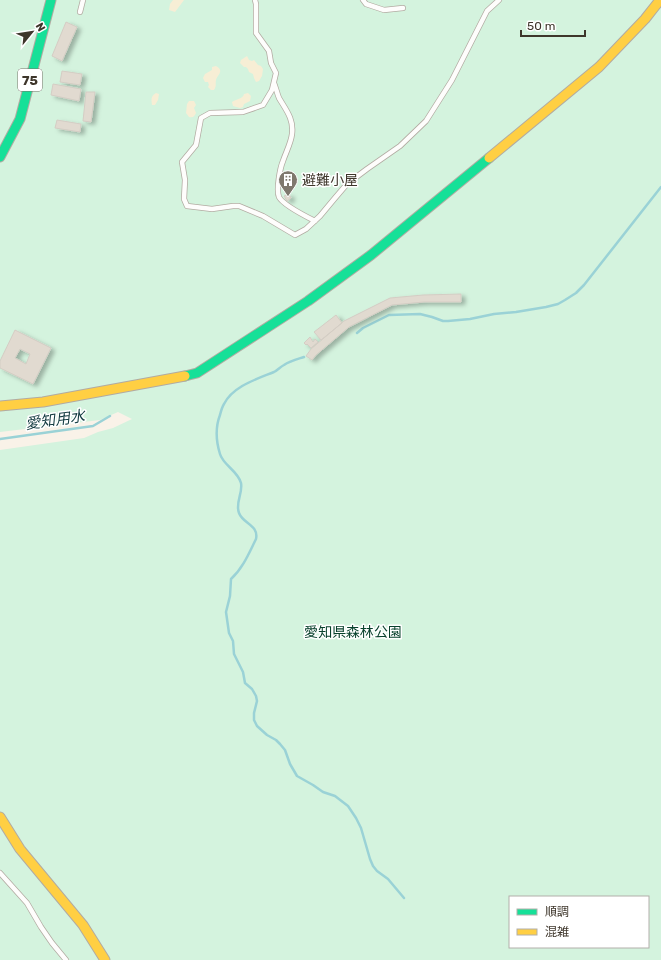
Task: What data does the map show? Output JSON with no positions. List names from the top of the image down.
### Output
{
  "streets": {
    "street": ["75"]
  },
  "water": ["愛知用水"],
  "parks": ["愛知県森林公園"],
  "places": {
    "building": ["避難小屋"]
  },
  "legend": ["順調", "混雑"],
  "scale_bar": "50 m",
  "north": "top right"
}
